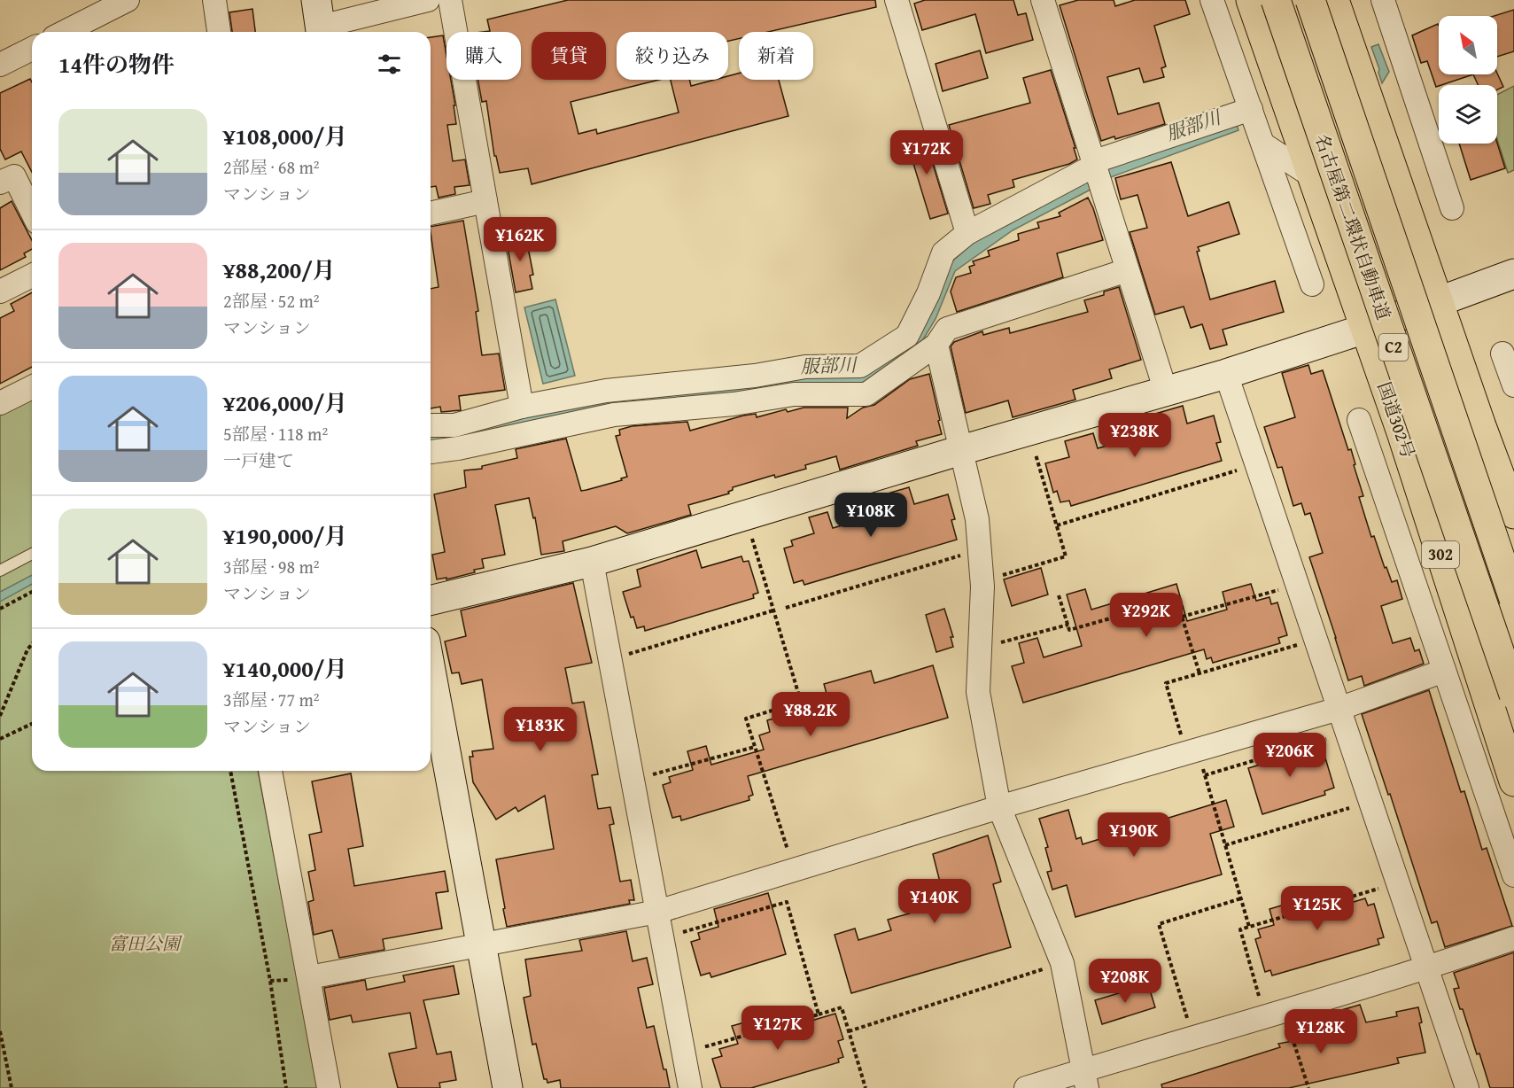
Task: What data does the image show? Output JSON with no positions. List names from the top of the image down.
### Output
{
  "streets": {
    "highway": [
      "名古屋第二環状自動車道",
      "C2",
      "国道302号",
      "302"
    ]
  },
  "water": ["服部川"],
  "parks": ["富田公園"],
  "north": "top left",
  "page": {
    "chip": [
      "購入",
      "賃貸",
      "絞り込み",
      "新着"
    ],
    "heading": "14件の物件",
    "list": [
      {
        "name": "¥108,000/月",
        "note": "2部屋 · 68 m² · マンション"
      },
      {
        "name": "¥88,200/月",
        "note": "2部屋 · 52 m² · マンション"
      },
      {
        "name": "¥206,000/月",
        "note": "5部屋 · 118 m² · 一戸建て"
      },
      {
        "name": "¥190,000/月",
        "note": "3部屋 · 98 m² · マンション"
      },
      {
        "name": "¥140,000/月",
        "note": "3部屋 · 77 m² · マンション"
      }
    ],
    "price": [
      "¥172K",
      "¥162K",
      "¥238K",
      "¥108K",
      "¥292K",
      "¥88.2K",
      "¥183K",
      "¥206K",
      "¥190K",
      "¥140K",
      "¥125K",
      "¥208K",
      "¥127K",
      "¥128K"
    ]
  }
}
